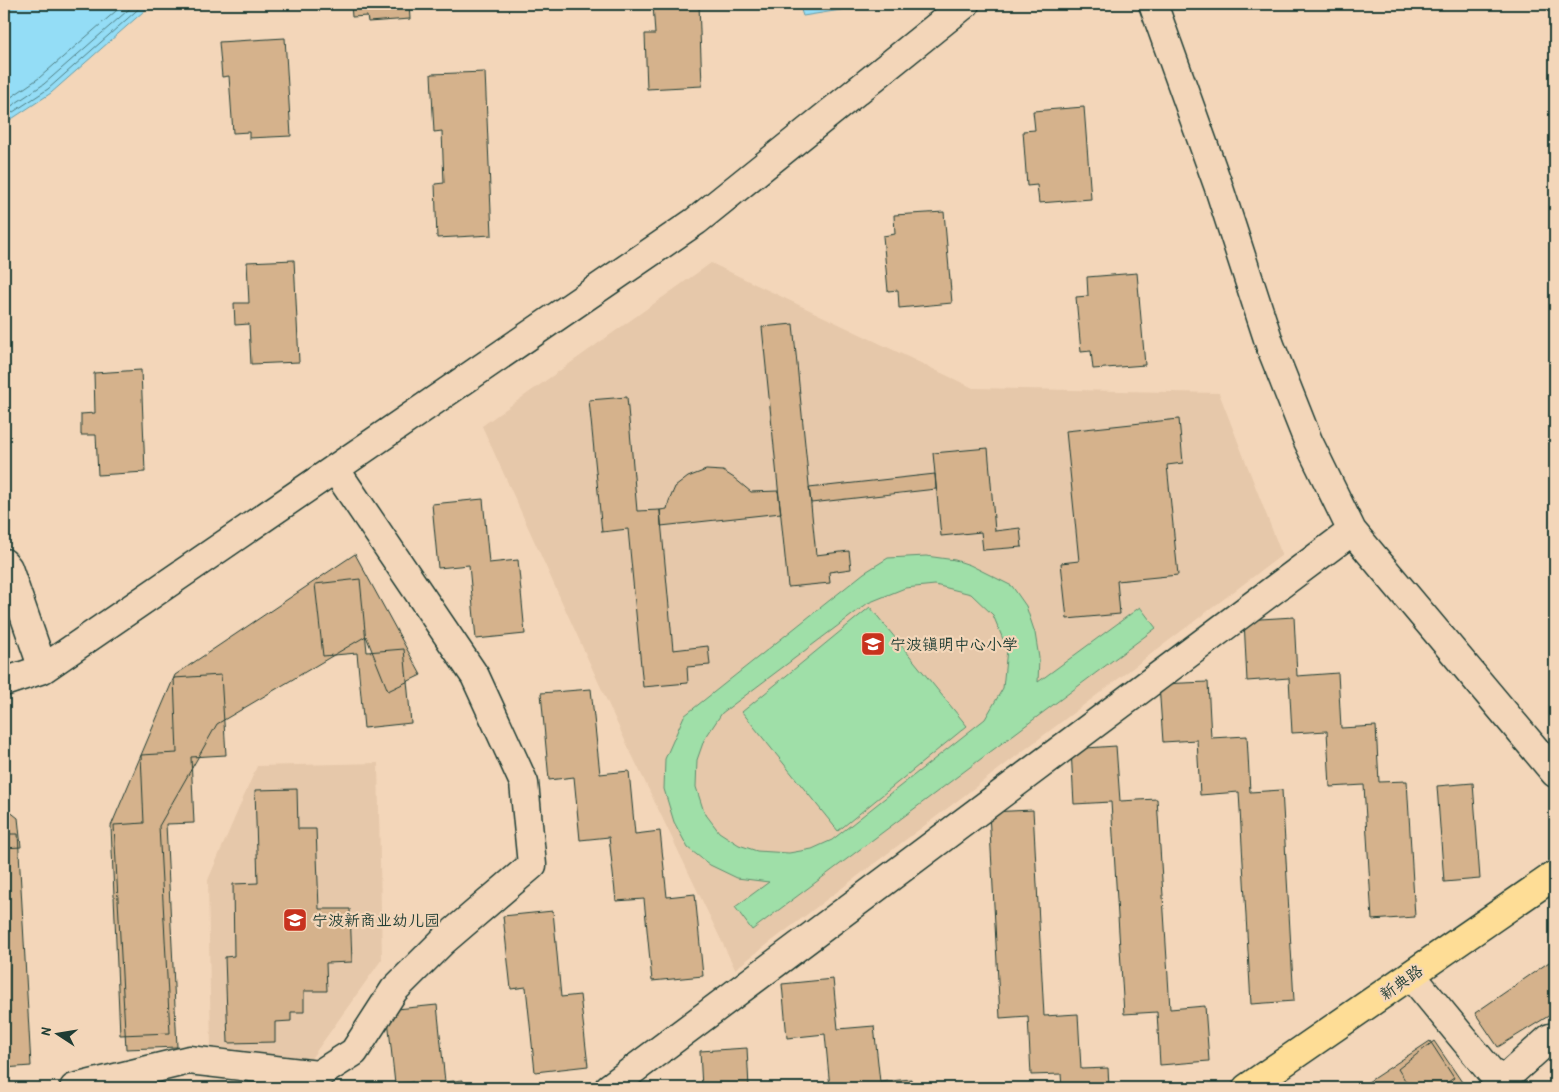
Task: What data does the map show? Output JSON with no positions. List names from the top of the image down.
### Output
{
  "streets": {
    "main road": ["新典路"]
  },
  "places": {
    "school or university": ["宁波镇明中心小学", "宁波新商业幼儿园"]
  },
  "north": "left"
}
